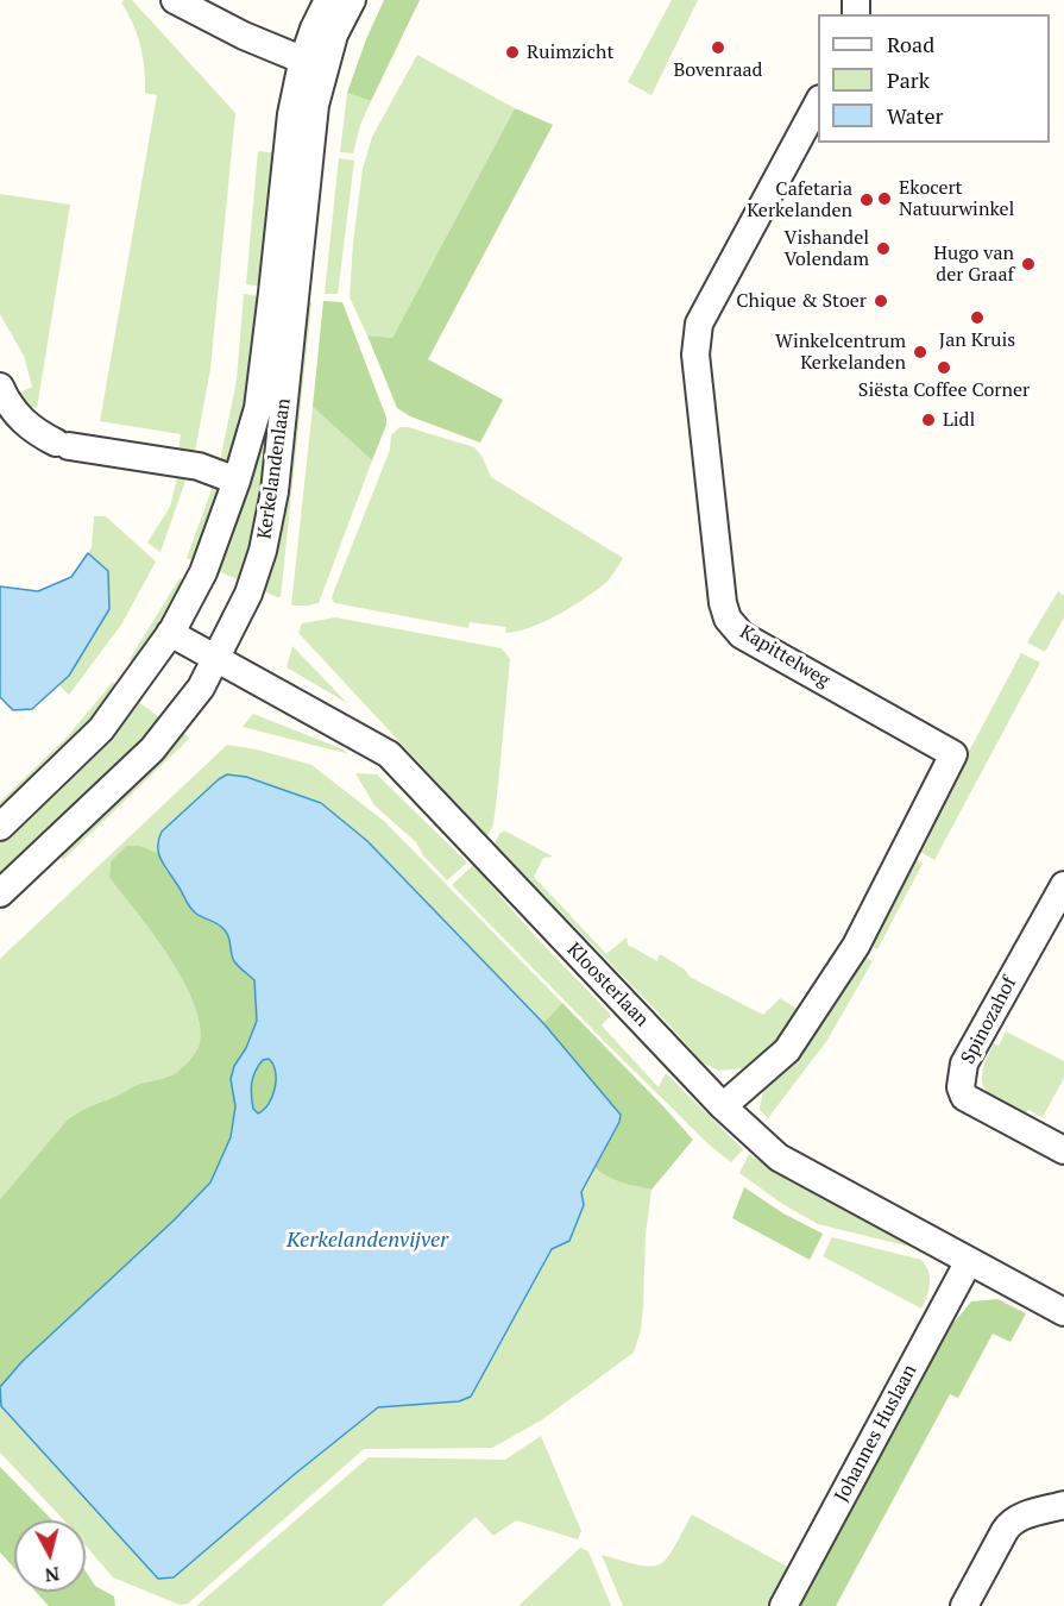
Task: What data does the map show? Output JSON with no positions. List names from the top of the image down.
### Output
{
  "streets": {
    "street": [
      "Kerkelandenlaan",
      "Kapittelweg",
      "Kloosterlaan",
      "Spinozahof",
      "Johannes Huslaan"
    ]
  },
  "crossings": [
    ["Kerkelandenlaan", "Kloosterlaan"],
    ["Kapittelweg", "Kloosterlaan"],
    ["Kloosterlaan", "Johannes Huslaan"]
  ],
  "water": ["Kerkelandenvijver"],
  "places": [
    "Bovenraad",
    "Ruimzicht",
    "Ekocert Natuurwinkel",
    "Cafetaria Kerkelanden",
    "Vishandel Volendam",
    "Hugo van der Graaf",
    "Chique & Stoer",
    "Jan Kruis",
    "Winkelcentrum Kerkelanden",
    "Siësta Coffee Corner",
    "Lidl"
  ],
  "legend": ["Road", "Park", "Water"],
  "north": "bottom"
}
